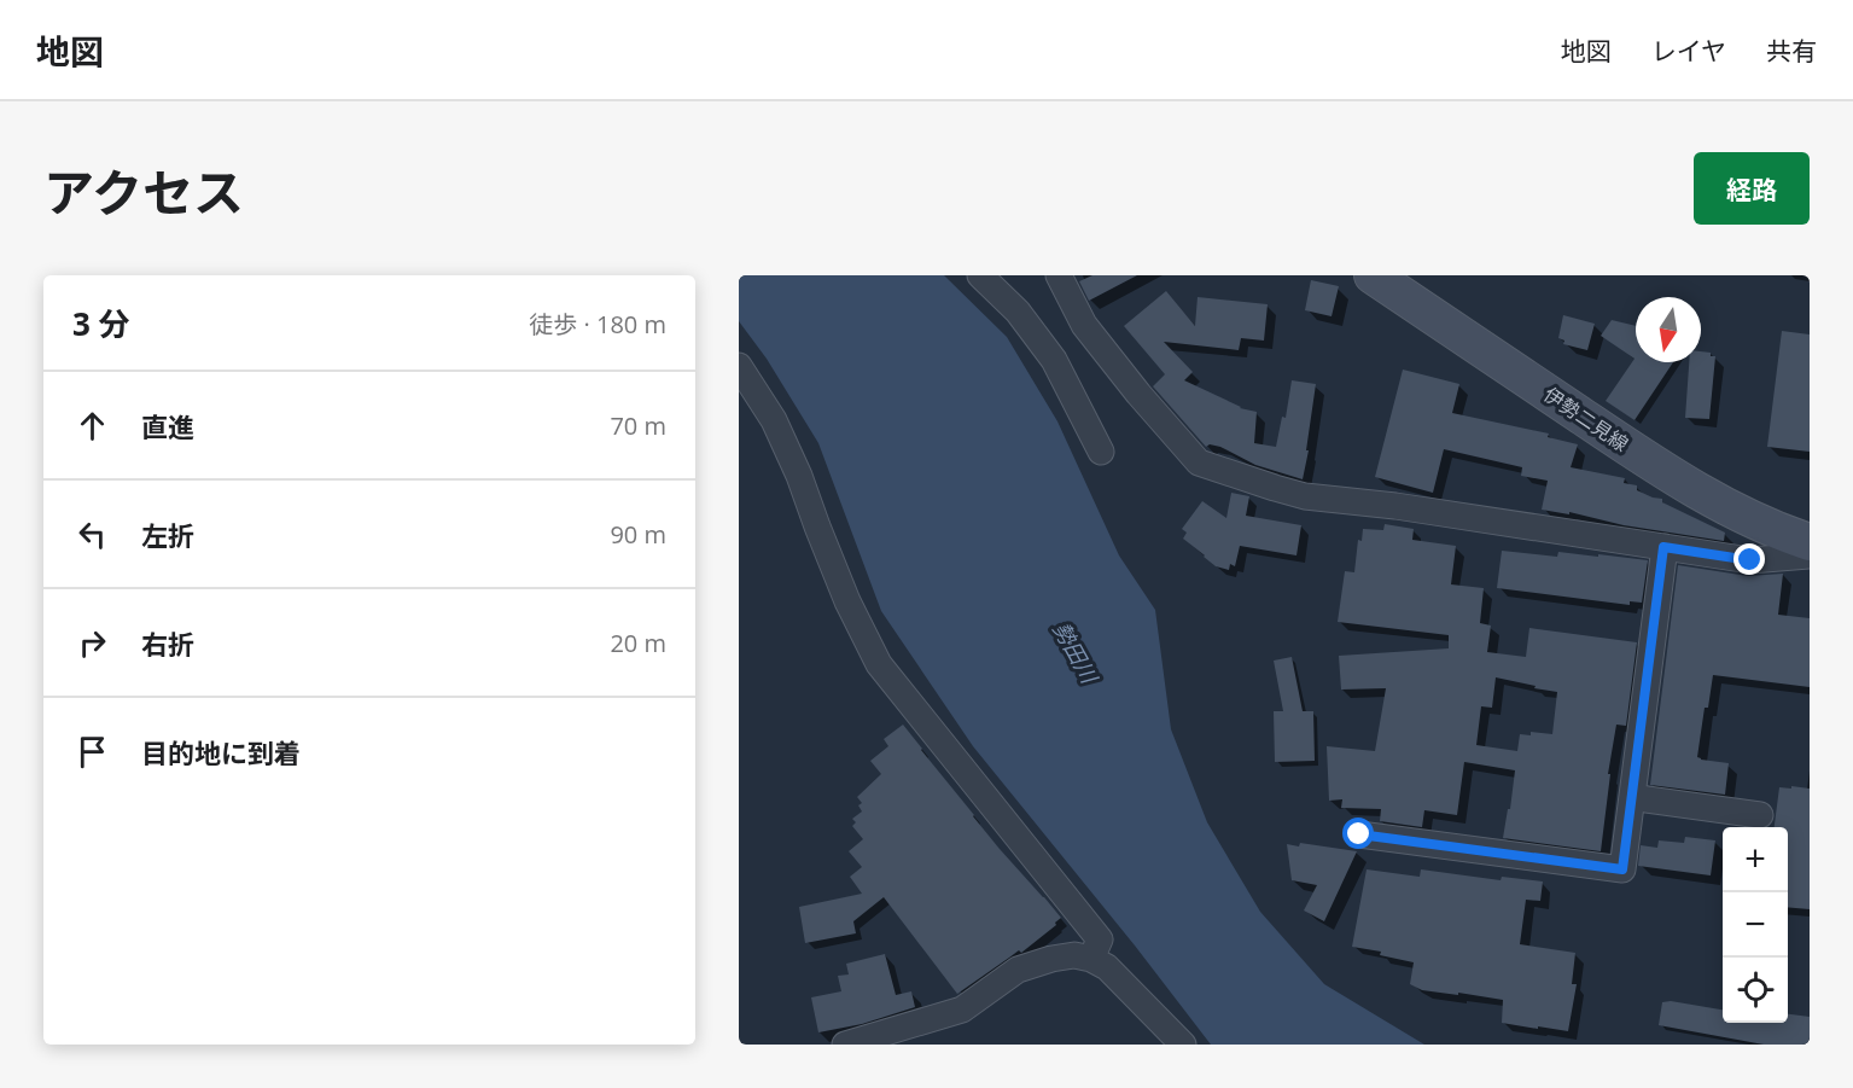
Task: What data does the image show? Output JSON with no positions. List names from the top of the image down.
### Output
{
  "streets": {
    "main road": ["伊勢二見線"]
  },
  "water": ["勢田川"],
  "north": "bottom",
  "page": {
    "header": "地図",
    "nav": ["地図", "レイヤ", "共有"],
    "title": "アクセス",
    "buttons": "経路",
    "heading": ["3 分", "徒歩 · 180 m"],
    "list": [
      ["直進", "70 m"],
      ["左折", "90 m"],
      ["右折", "20 m"],
      "目的地に到着"
    ],
    "map_buttons": ["+", "−"]
  }
}
